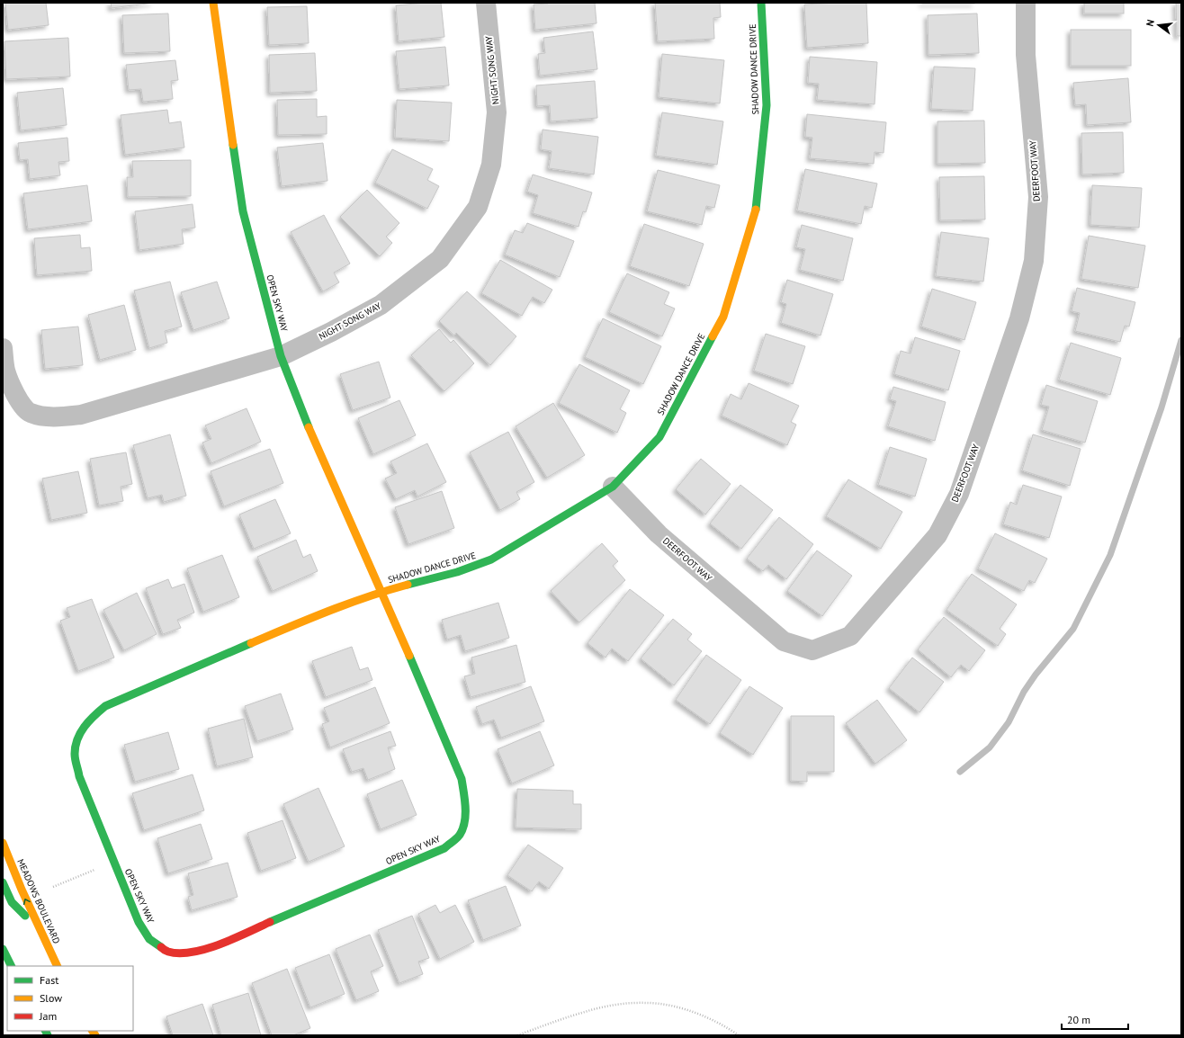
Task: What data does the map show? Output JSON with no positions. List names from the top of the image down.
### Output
{
  "streets": {
    "street": [
      "SHADOW DANCE DRIVE",
      "NIGHT SONG WAY",
      "DEERFOOT WAY",
      "OPEN SKY WAY",
      "MEADOWS BOULEVARD"
    ]
  },
  "crossings": [
    ["SHADOW DANCE DRIVE", "DEERFOOT WAY"],
    ["SHADOW DANCE DRIVE", "OPEN SKY WAY"],
    ["NIGHT SONG WAY", "OPEN SKY WAY"]
  ],
  "legend": ["Fast", "Slow", "Jam"],
  "scale_bar": "20 m",
  "north": "left"
}
